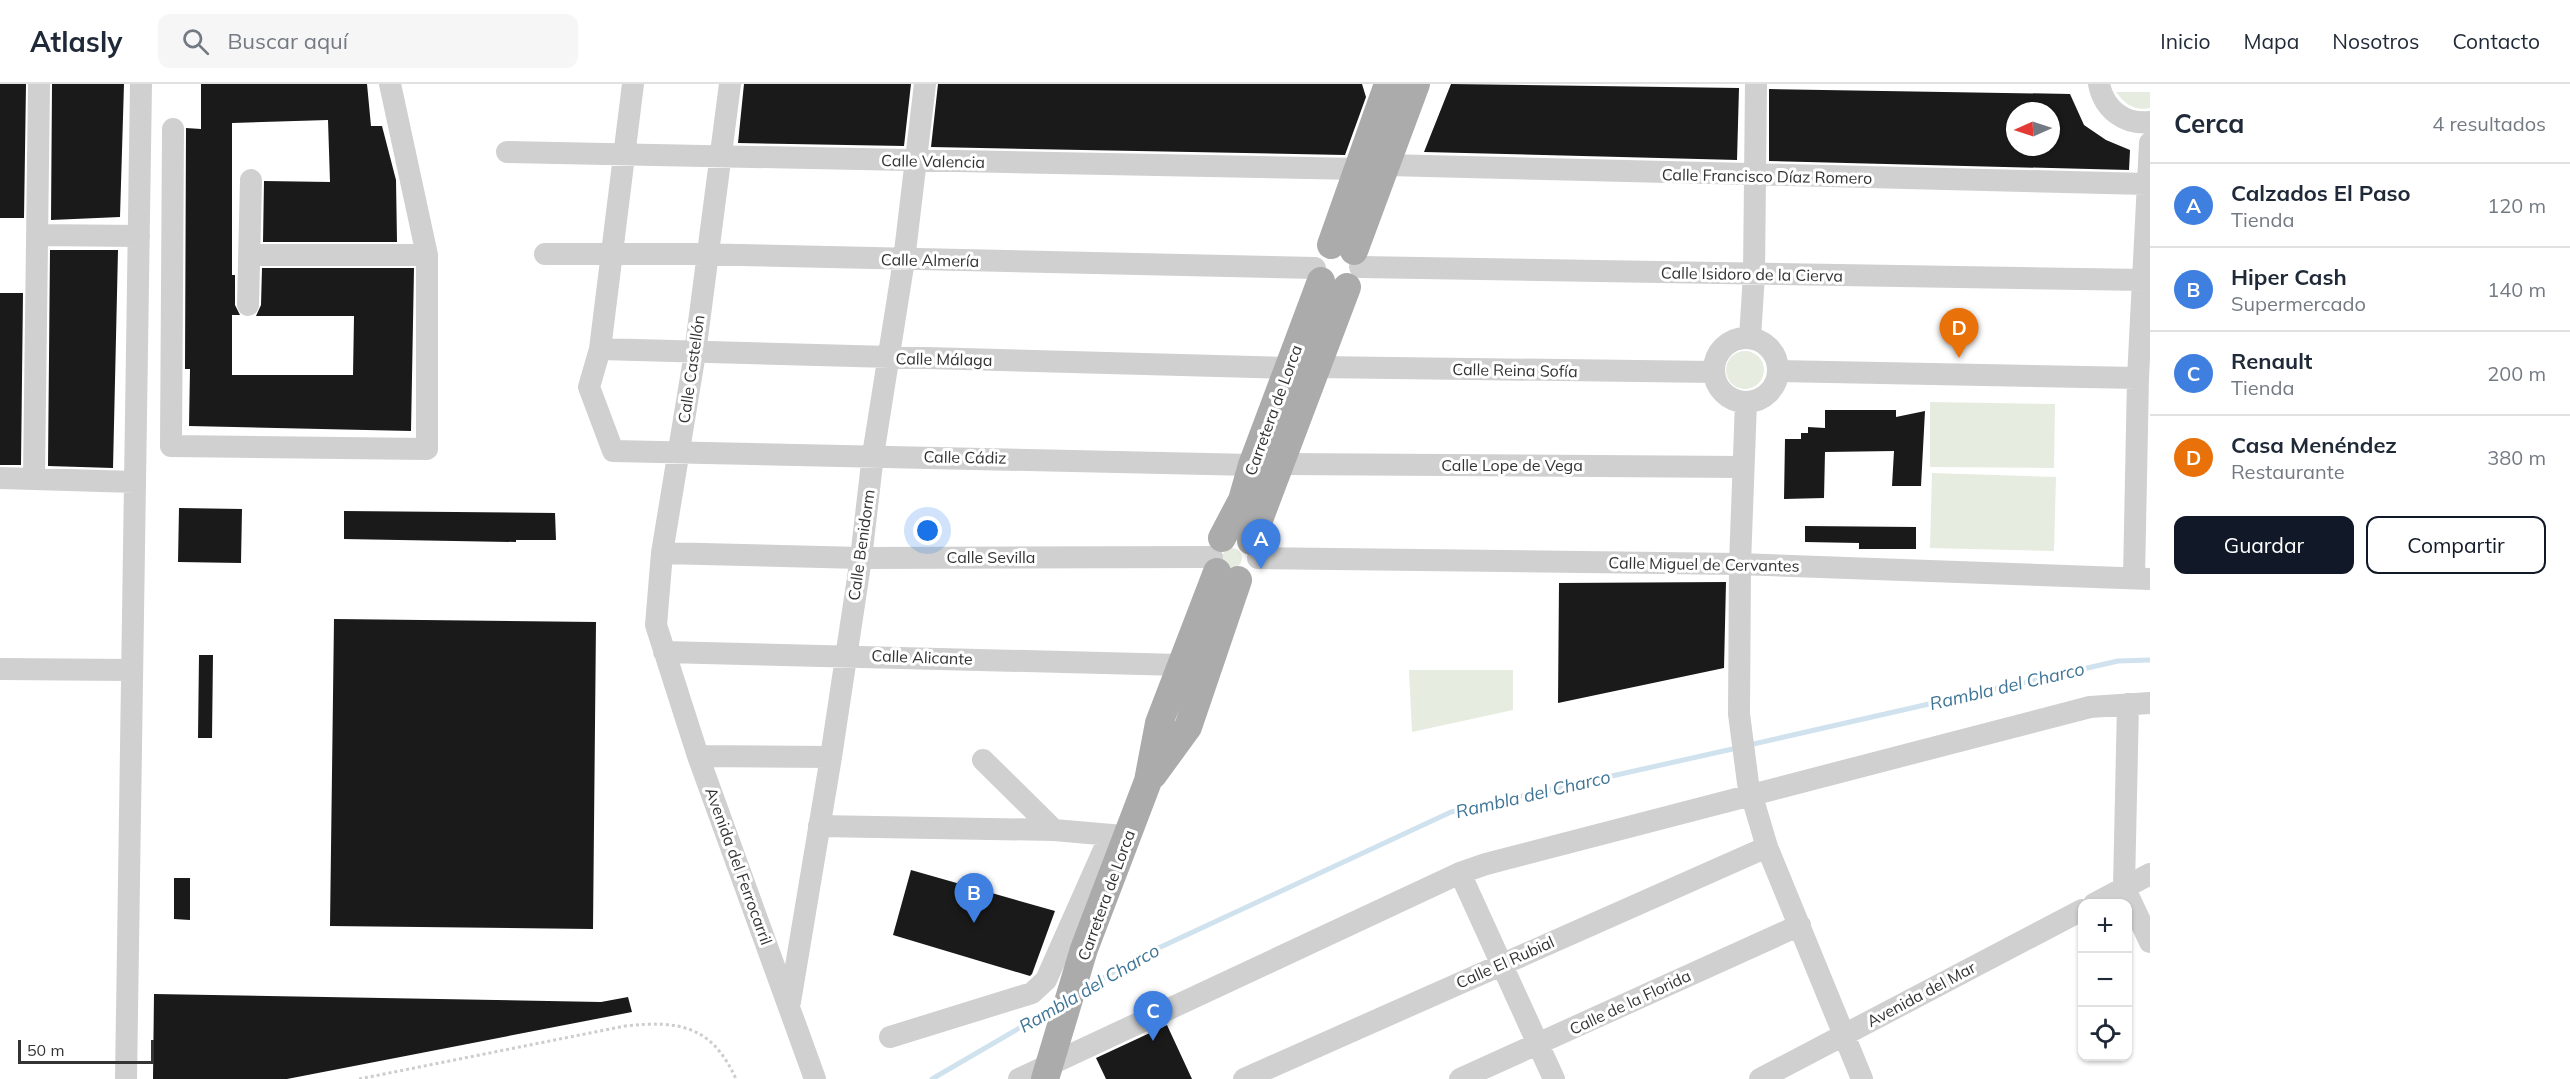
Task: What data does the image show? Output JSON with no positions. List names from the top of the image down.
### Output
{
  "streets": {
    "main road": ["Carretera de Lorca"],
    "street": [
      "Calle Valencia",
      "Calle Francisco Díaz Romero",
      "Calle Almería",
      "Calle Isidoro de la Cierva",
      "Calle Málaga",
      "Calle Castellón",
      "Calle Reina Sofía",
      "Calle Cádiz",
      "Calle Lope de Vega",
      "Calle Benidorm",
      "Calle Sevilla",
      "Calle Miguel de Cervantes",
      "Calle Alicante",
      "Avenida del Ferrocarril",
      "Calle El Rubial",
      "Avenida del Mar",
      "Calle de la Florida"
    ]
  },
  "crossings": [
    ["Calle Valencia", "Calle Castellón"],
    ["Calle Valencia", "Carretera de Lorca"],
    ["Calle Valencia", "Calle Benidorm"],
    ["Calle Francisco Díaz Romero", "Carretera de Lorca"],
    ["Calle Almería", "Calle Isidoro de la Cierva"],
    ["Calle Almería", "Calle Castellón"],
    ["Calle Almería", "Carretera de Lorca"],
    ["Calle Almería", "Calle Benidorm"],
    ["Calle Isidoro de la Cierva", "Carretera de Lorca"],
    ["Calle Málaga", "Calle Castellón"],
    ["Calle Málaga", "Calle Reina Sofía"],
    ["Calle Málaga", "Carretera de Lorca"],
    ["Calle Málaga", "Calle Cádiz"],
    ["Calle Málaga", "Calle Benidorm"],
    ["Calle Castellón", "Calle Cádiz"],
    ["Calle Castellón", "Calle Sevilla"],
    ["Calle Castellón", "Calle Alicante"],
    ["Calle Castellón", "Avenida del Ferrocarril"],
    ["Calle Reina Sofía", "Carretera de Lorca"],
    ["Carretera de Lorca", "Calle Cádiz"],
    ["Carretera de Lorca", "Calle Lope de Vega"],
    ["Carretera de Lorca", "Calle Sevilla"],
    ["Carretera de Lorca", "Calle Miguel de Cervantes"],
    ["Carretera de Lorca", "Calle Alicante"],
    ["Calle Cádiz", "Calle Benidorm"],
    ["Calle Benidorm", "Calle Sevilla"],
    ["Calle Benidorm", "Calle Alicante"],
    ["Calle Benidorm", "Avenida del Ferrocarril"],
    ["Calle Alicante", "Avenida del Ferrocarril"]
  ],
  "water": ["Rambla del Charco"],
  "scale_bar": "50 m",
  "north": "left",
  "page": {
    "header": "Atlasly",
    "search": "Buscar aquí",
    "nav": [
      "Inicio",
      "Mapa",
      "Nosotros",
      "Contacto"
    ],
    "heading": ["Cerca", "4 resultados"],
    "list": [
      {
        "mark": "A",
        "name": "Calzados El Paso",
        "note": "Tienda",
        "value": "120 m"
      },
      {
        "mark": "B",
        "name": "Hiper Cash",
        "note": "Supermercado",
        "value": "140 m"
      },
      {
        "mark": "C",
        "name": "Renault",
        "note": "Tienda",
        "value": "200 m"
      },
      {
        "mark": "D",
        "name": "Casa Menéndez",
        "note": "Restaurante",
        "value": "380 m"
      }
    ],
    "pins": [
      "D",
      "A",
      "B",
      "C"
    ],
    "buttons": ["Guardar", "Compartir"],
    "map_buttons": ["+", "−"],
    "scale": "50 m"
  }
}
